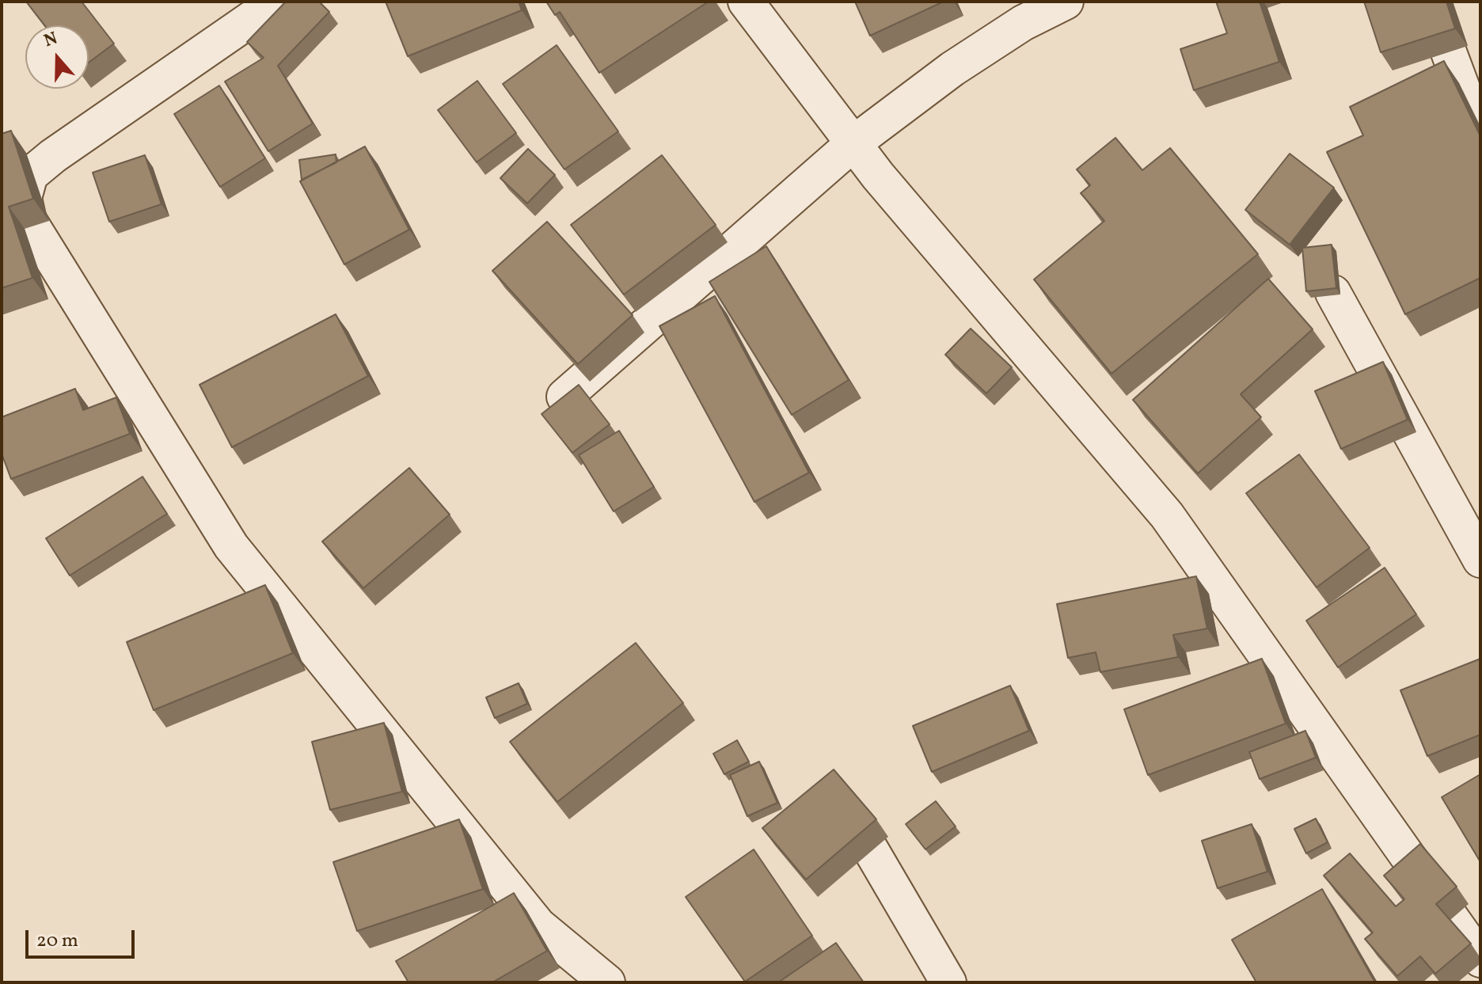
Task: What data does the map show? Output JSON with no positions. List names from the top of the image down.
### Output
{
  "scale_bar": "20 m",
  "north": "top"
}
